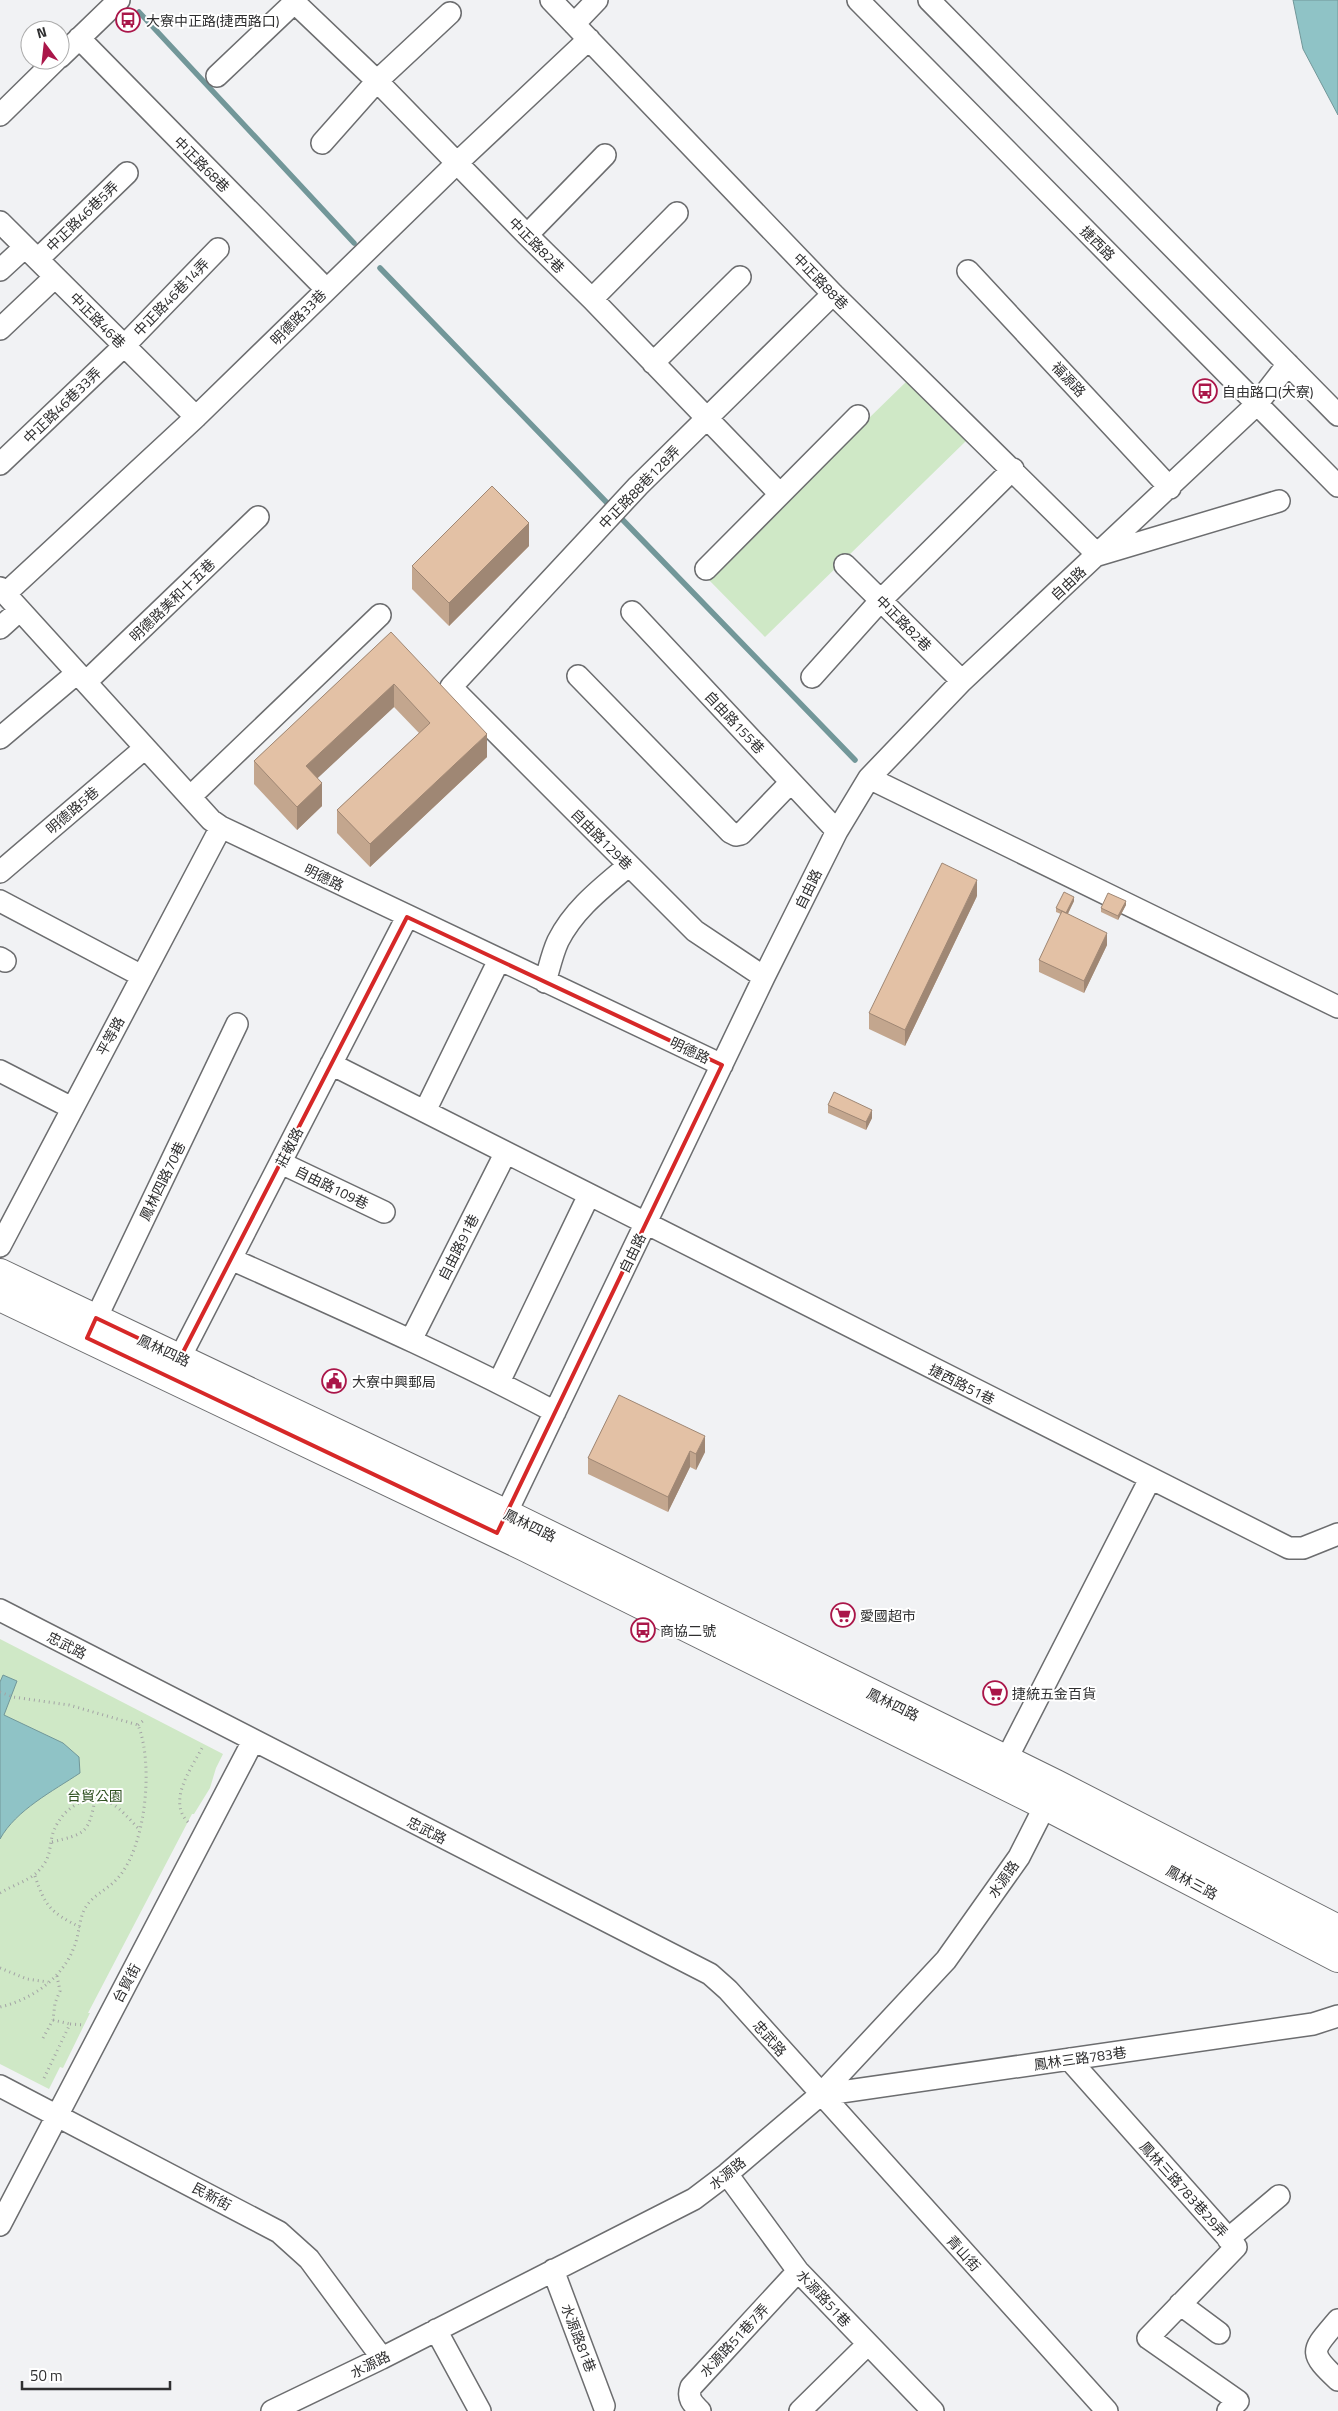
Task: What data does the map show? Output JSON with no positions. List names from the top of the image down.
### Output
{
  "streets": {
    "main road": ["鳳林四路", "鳳林三路"],
    "street": [
      "中正路68巷",
      "中正路46巷5弄",
      "捷西路",
      "中正路82巷",
      "中正路88巷",
      "中正路46巷14弄",
      "明德路33巷",
      "中正路46巷",
      "福源路",
      "中正路46巷33弄",
      "中正路88巷128弄",
      "自由路",
      "明德路美和十五巷",
      "自由路155巷",
      "明德路5巷",
      "自由路129巷",
      "明德路",
      "平等路",
      "莊敬路",
      "鳳林四路70巷",
      "自由路109巷",
      "自由路91巷",
      "捷西路51巷",
      "忠武路",
      "水源路",
      "台貿街",
      "鳳林三路783巷",
      "鳳林三路783巷29弄",
      "民新街",
      "青山街",
      "水源路51巷",
      "水源路81巷",
      "水源路51巷7弄"
    ]
  },
  "crossings": [
    ["中正路68巷", "明德路33巷"],
    ["中正路46巷5弄", "中正路46巷"],
    ["捷西路", "自由路"],
    ["中正路82巷", "明德路33巷"],
    ["中正路82巷", "中正路88巷128弄"],
    ["中正路82巷", "自由路"],
    ["中正路88巷", "明德路33巷"],
    ["中正路88巷", "中正路88巷128弄"],
    ["中正路88巷", "自由路"],
    ["中正路46巷14弄", "中正路46巷"],
    ["中正路46巷14弄", "中正路46巷33弄"],
    ["明德路33巷", "中正路46巷"],
    ["明德路33巷", "明德路"],
    ["中正路46巷", "中正路46巷33弄"],
    ["福源路", "自由路"],
    ["中正路88巷128弄", "自由路129巷"],
    ["自由路", "自由路155巷"],
    ["自由路", "自由路129巷"],
    ["自由路", "明德路"],
    ["自由路", "鳳林四路"],
    ["自由路", "捷西路51巷"],
    ["明德路美和十五巷", "明德路"],
    ["明德路5巷", "明德路"],
    ["明德路", "平等路"],
    ["明德路", "莊敬路"],
    ["莊敬路", "自由路109巷"],
    ["莊敬路", "鳳林四路"],
    ["鳳林四路70巷", "鳳林四路"],
    ["鳳林四路", "水源路"],
    ["鳳林四路", "鳳林三路"],
    ["忠武路", "水源路"],
    ["忠武路", "台貿街"],
    ["忠武路", "鳳林三路783巷"],
    ["忠武路", "青山街"],
    ["水源路", "鳳林三路"],
    ["水源路", "鳳林三路783巷"],
    ["水源路", "民新街"],
    ["水源路", "青山街"],
    ["水源路", "水源路51巷"],
    ["水源路", "水源路81巷"],
    ["台貿街", "民新街"],
    ["鳳林三路783巷", "鳳林三路783巷29弄"],
    ["鳳林三路783巷", "青山街"],
    ["水源路51巷", "水源路51巷7弄"]
  ],
  "parks": ["台貿公園"],
  "places": {
    "bus stop": ["大寮中正路(捷西路口)", "自由路口(大寮)", "商協二號"],
    "public building": ["大寮中興郵局"],
    "supermarket": ["愛國超市", "捷統五金百貨"]
  },
  "scale_bar": "50 m",
  "north": "top"
}
